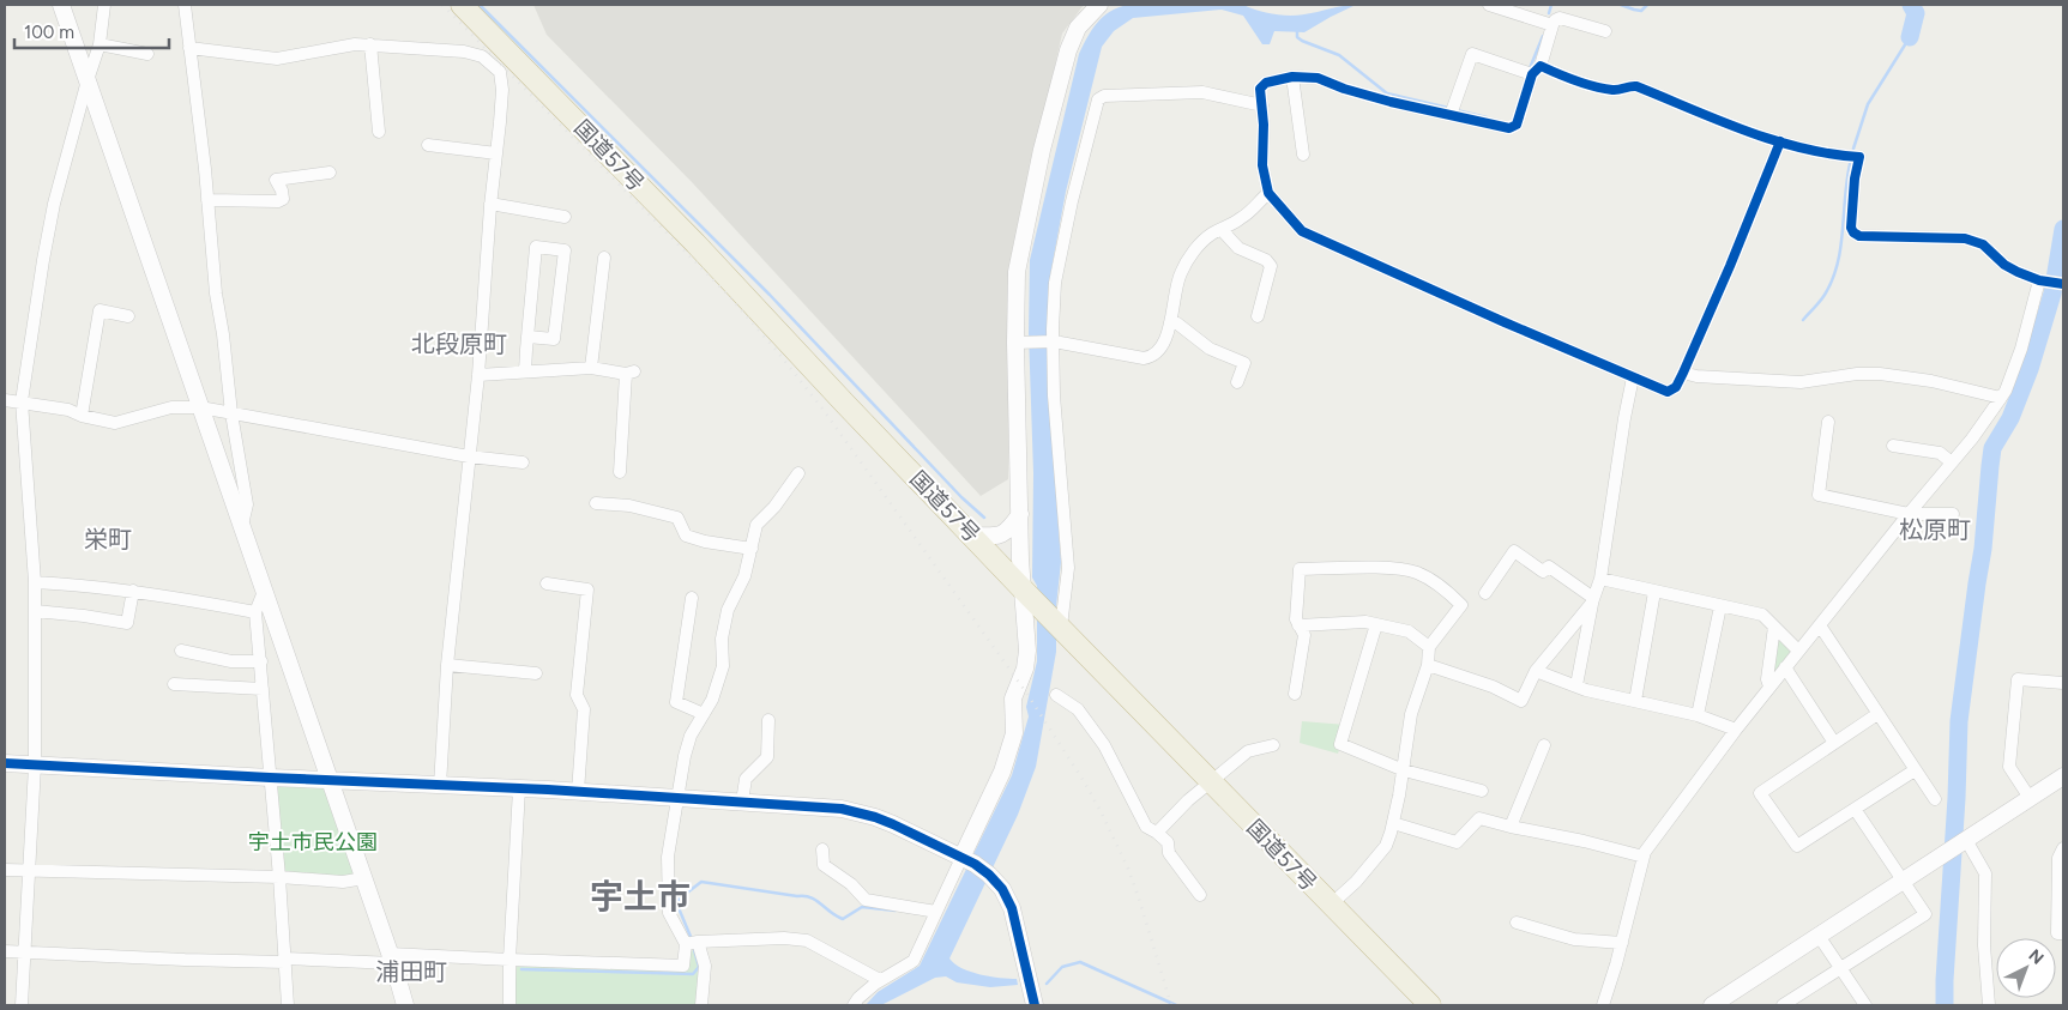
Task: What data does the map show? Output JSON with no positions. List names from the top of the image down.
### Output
{
  "streets": {
    "highway": ["国道57号"]
  },
  "districts": [
    "北段原町",
    "松原町",
    "栄町",
    "宇土市",
    "浦田町"
  ],
  "parks": ["宇土市民公園"],
  "scale_bar": "100 m",
  "north": "top right"
}
